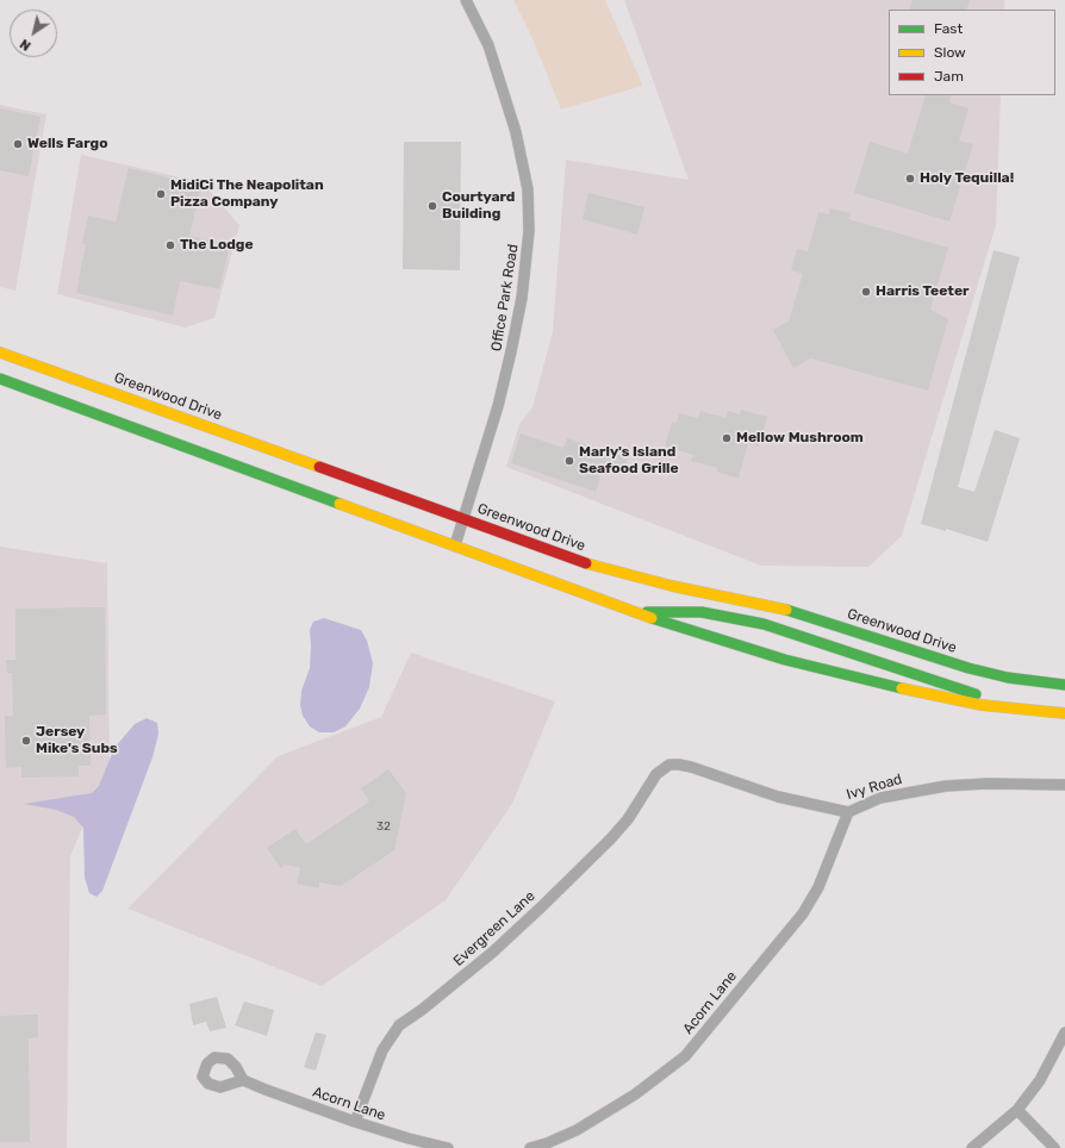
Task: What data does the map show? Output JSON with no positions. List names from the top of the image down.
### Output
{
  "streets": {
    "street": [
      "Office Park Road",
      "Greenwood Drive",
      "Ivy Road",
      "Evergreen Lane",
      "Acorn Lane"
    ]
  },
  "crossings": [
    ["Office Park Road", "Greenwood Drive"],
    ["Ivy Road", "Evergreen Lane"],
    ["Ivy Road", "Acorn Lane"],
    ["Evergreen Lane", "Acorn Lane"]
  ],
  "places": [
    "Wells Fargo",
    "Holy Tequilla!",
    "MidiCi The Neapolitan Pizza Company",
    "Courtyard Building",
    "The Lodge",
    "Harris Teeter",
    "Mellow Mushroom",
    "Marly's Island Seafood Grille",
    "Jersey Mike's Subs"
  ],
  "house_numbers": ["32"],
  "legend": ["Fast", "Slow", "Jam"],
  "north": "bottom left"
}
